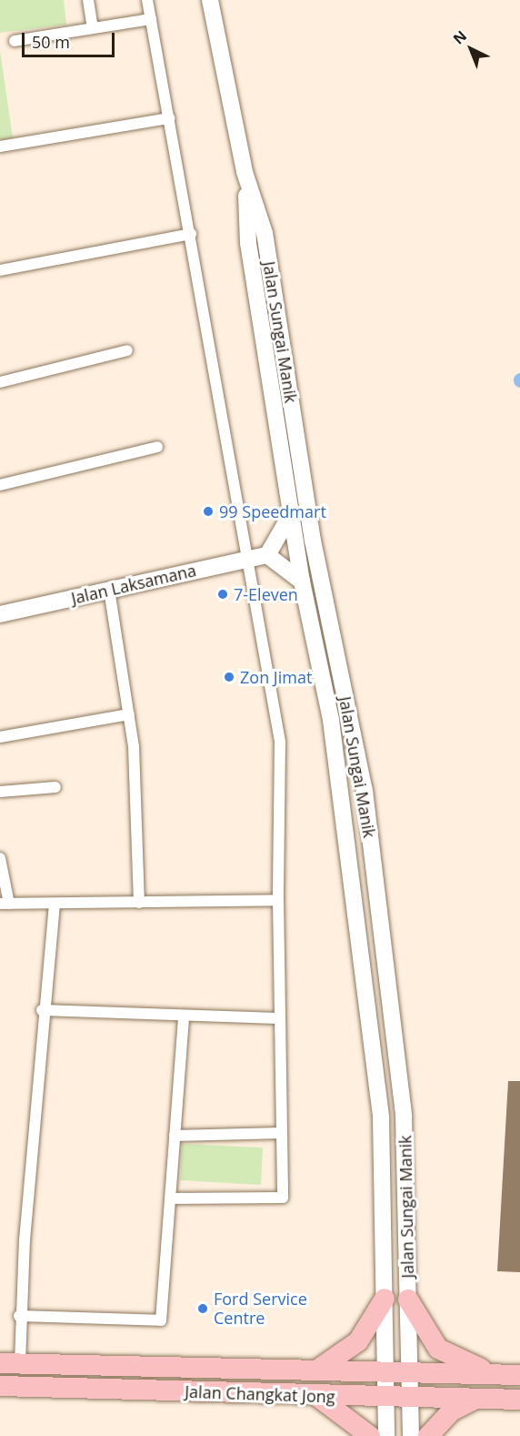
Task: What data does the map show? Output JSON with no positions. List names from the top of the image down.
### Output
{
  "streets": {
    "highway": ["Jalan Changkat Jong"],
    "main road": ["Jalan Sungai Manik", "Jalan Laksamana"]
  },
  "crossings": [
    ["Jalan Sungai Manik", "Jalan Changkat Jong"]
  ],
  "places": [
    "99 Speedmart",
    "7-Eleven",
    "Zon Jimat",
    "Ford Service Centre"
  ],
  "scale_bar": "50 m",
  "north": "top left"
}
